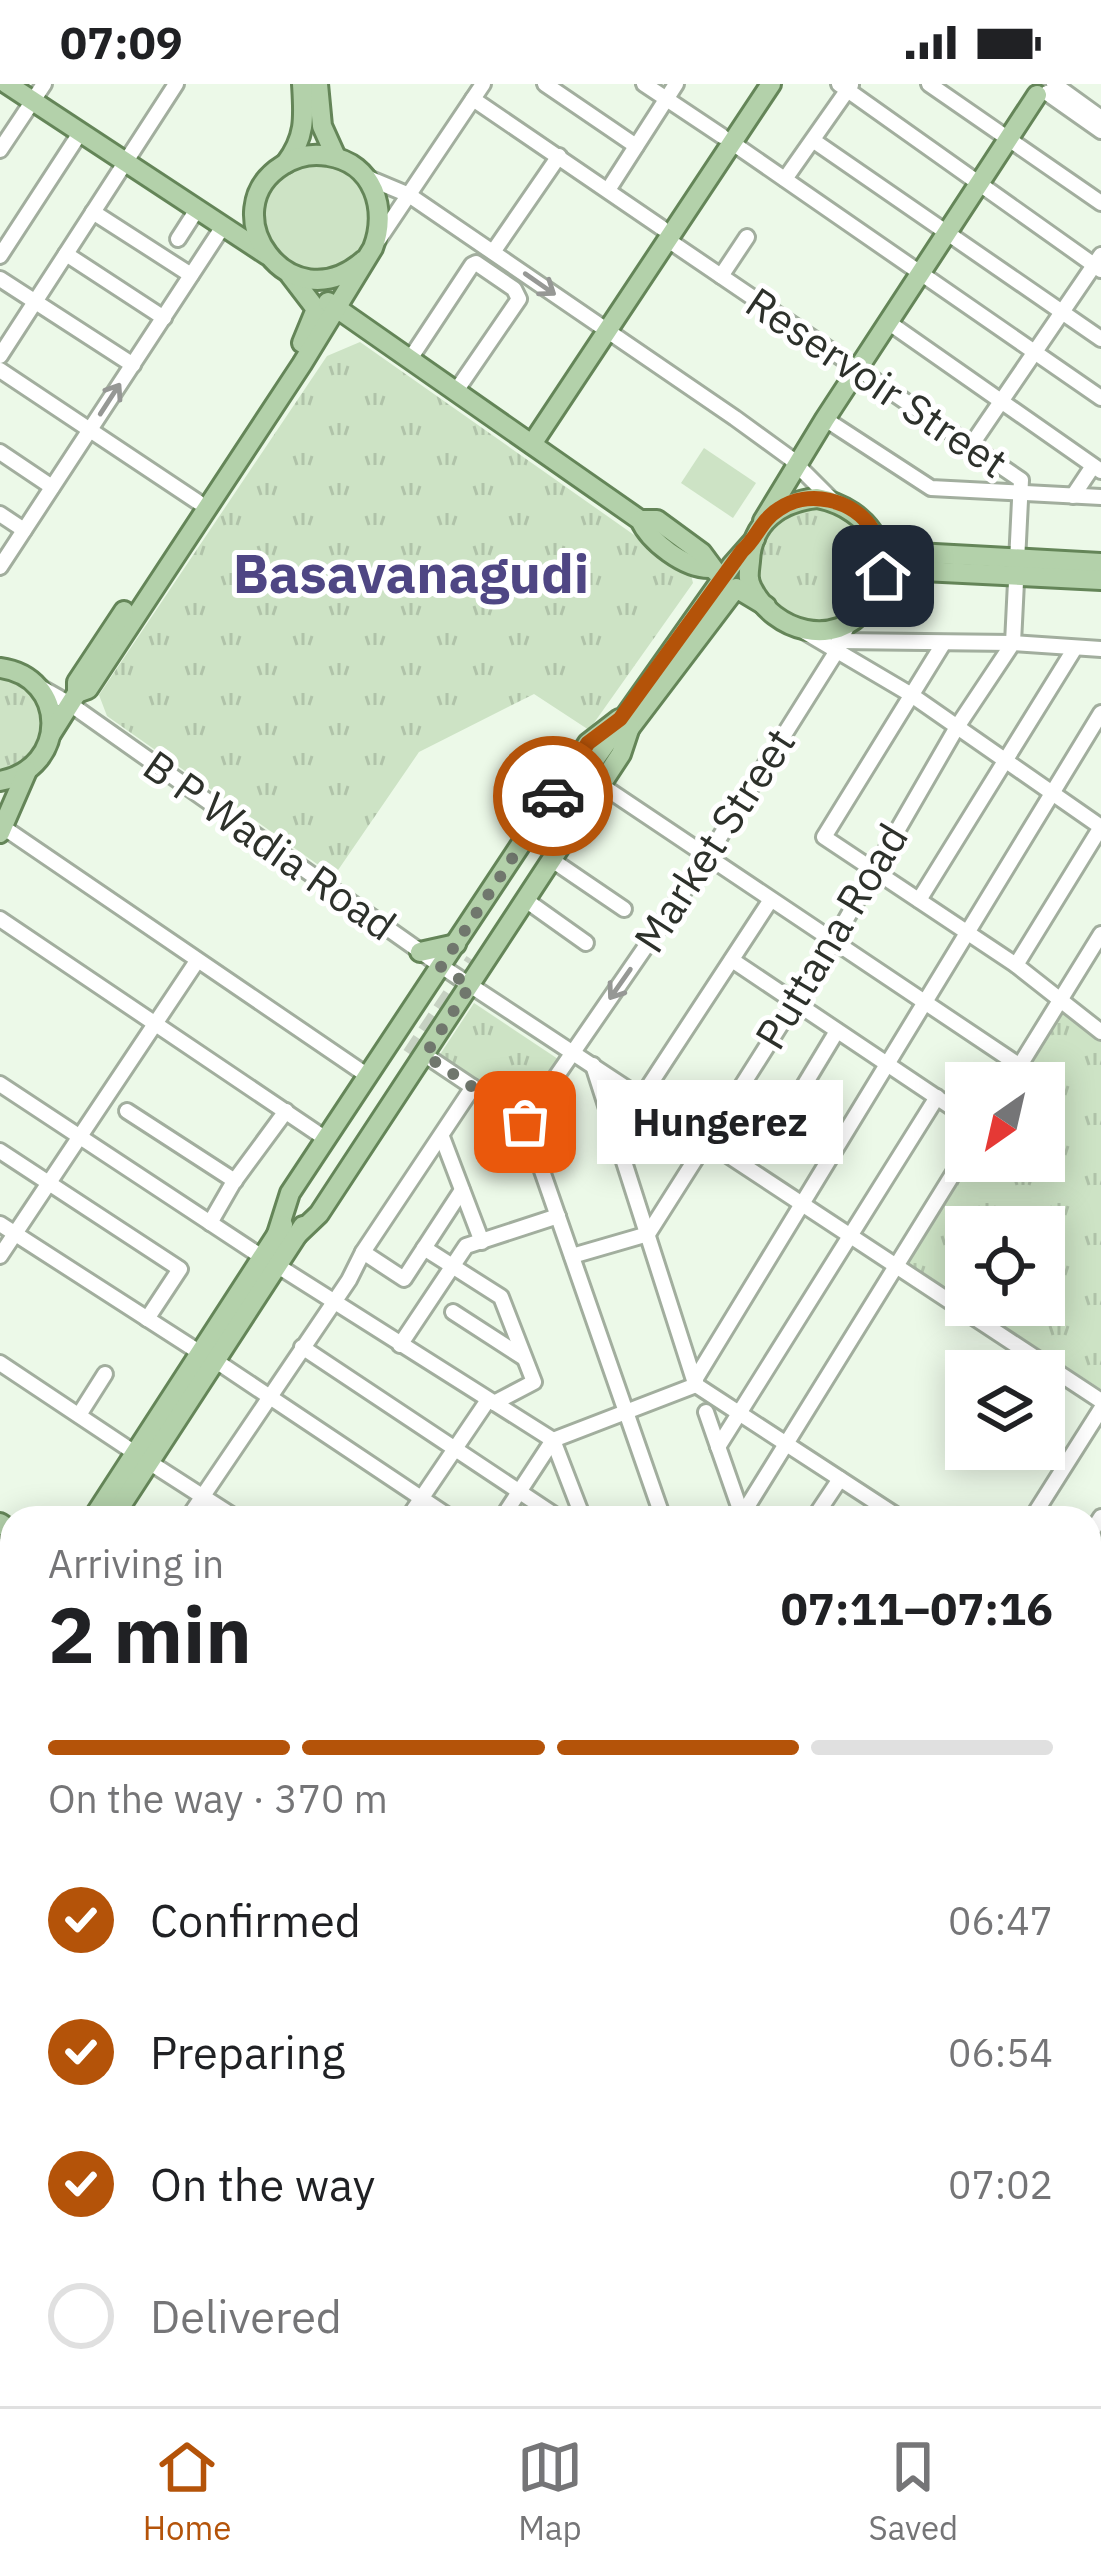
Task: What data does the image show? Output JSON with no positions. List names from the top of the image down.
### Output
{
  "streets": {
    "street": [
      "Reservoir Street",
      "Market Street",
      "B P Wadia Road",
      "Puttana Road"
    ]
  },
  "crossings": [
    ["Market Street", "B P Wadia Road"],
    ["B P Wadia Road", "Puttana Road"]
  ],
  "districts": ["Basavanagudi"],
  "places": ["Hungerez"],
  "north": "bottom left",
  "page": {
    "status": "07:09",
    "bubble": "Hungerez",
    "heading": ["2 min", "Arriving in", "07:11–07:16"],
    "bar": "On the way · 370 m",
    "list": [
      ["Confirmed", "06:47"],
      ["Preparing", "06:54"],
      ["On the way", "07:02"],
      "Delivered"
    ],
    "tabs": ["Home", "Map", "Saved"]
  }
}
